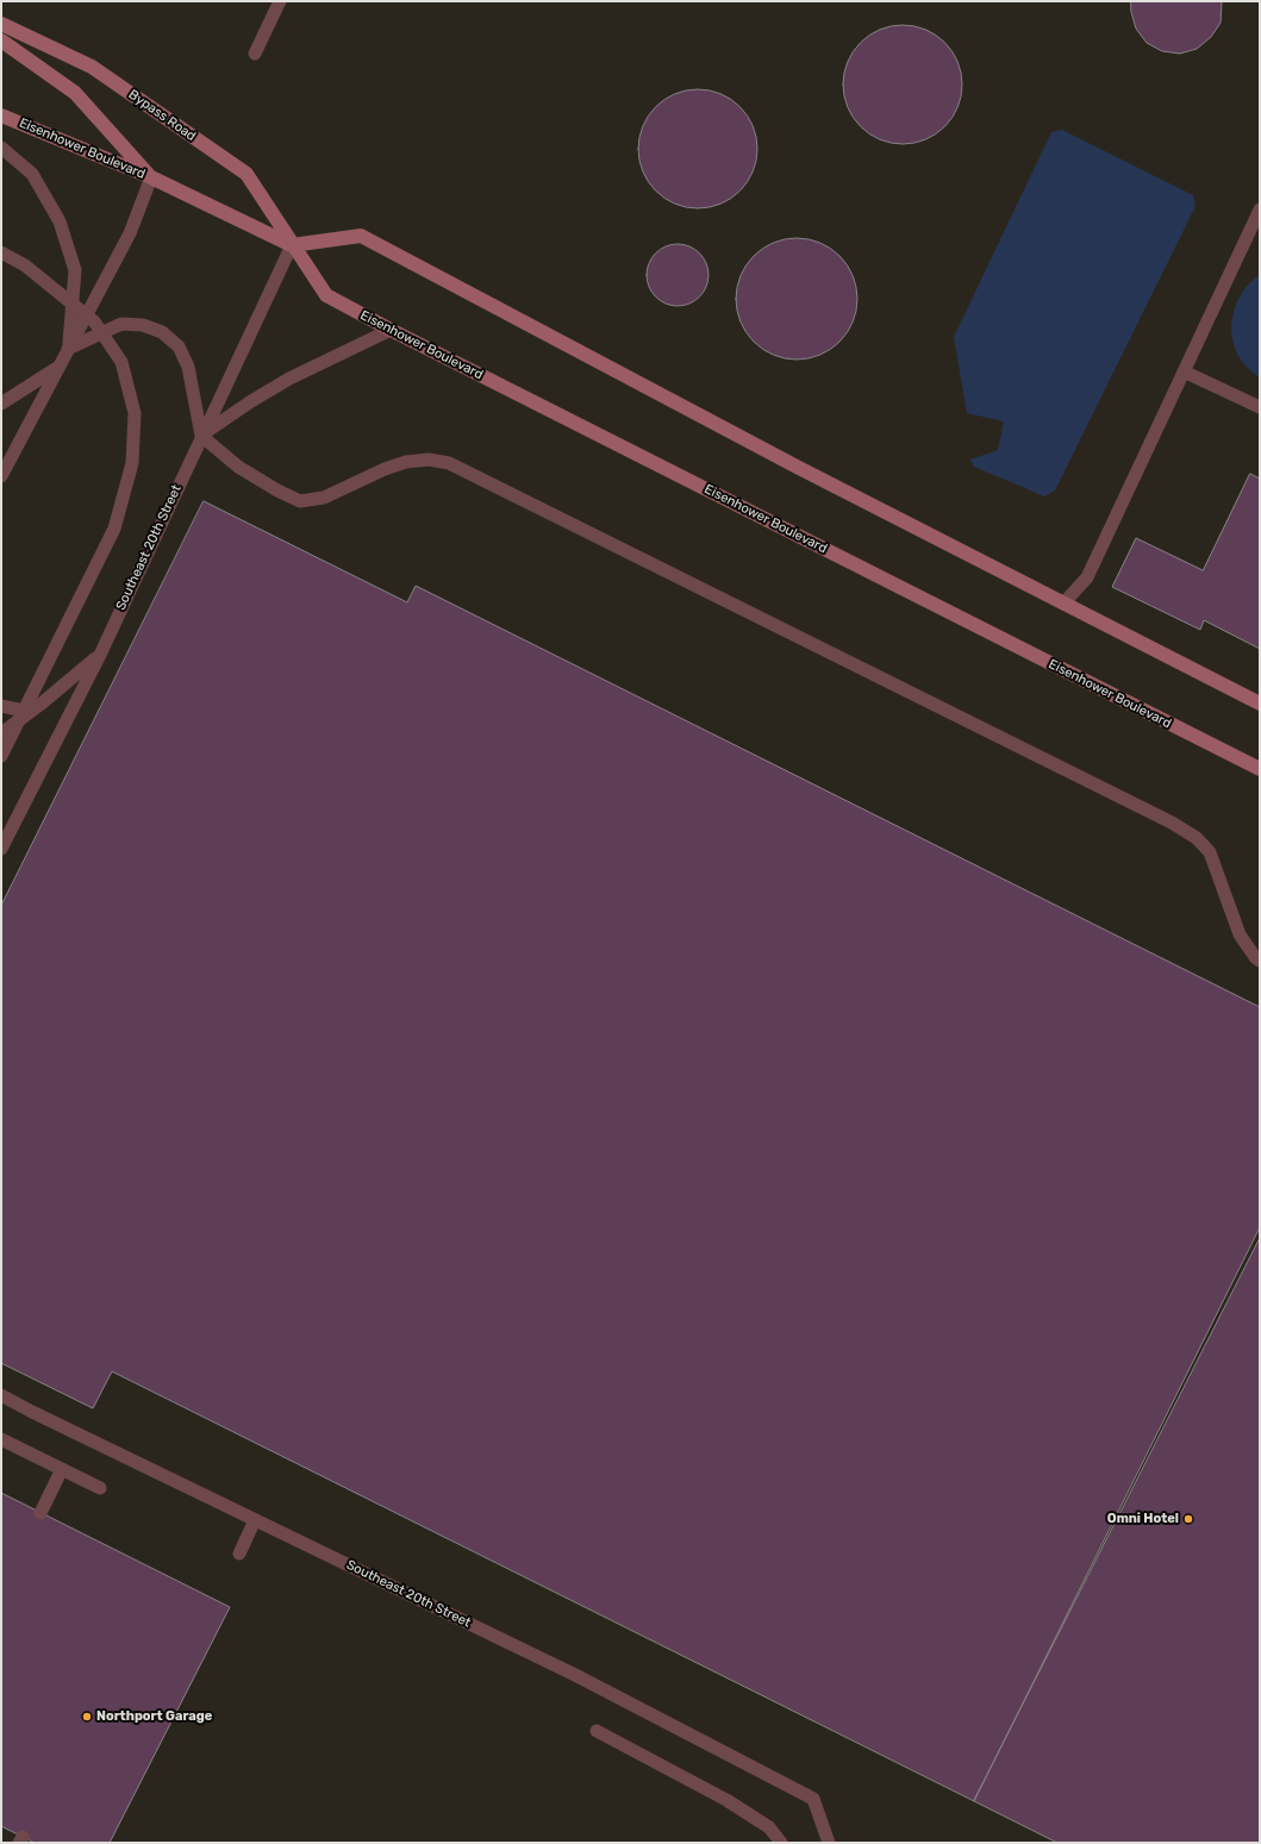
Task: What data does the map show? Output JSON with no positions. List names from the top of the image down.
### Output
{
  "streets": {
    "street": ["Bypass Road", "Eisenhower Boulevard"],
    "lane": ["Southeast 20th Street"]
  },
  "crossings": [
    ["Bypass Road", "Eisenhower Boulevard"],
    ["Bypass Road", "Southeast 20th Street"],
    ["Eisenhower Boulevard", "Southeast 20th Street"]
  ],
  "places": ["Omni Hotel", "Northport Garage"]
}
